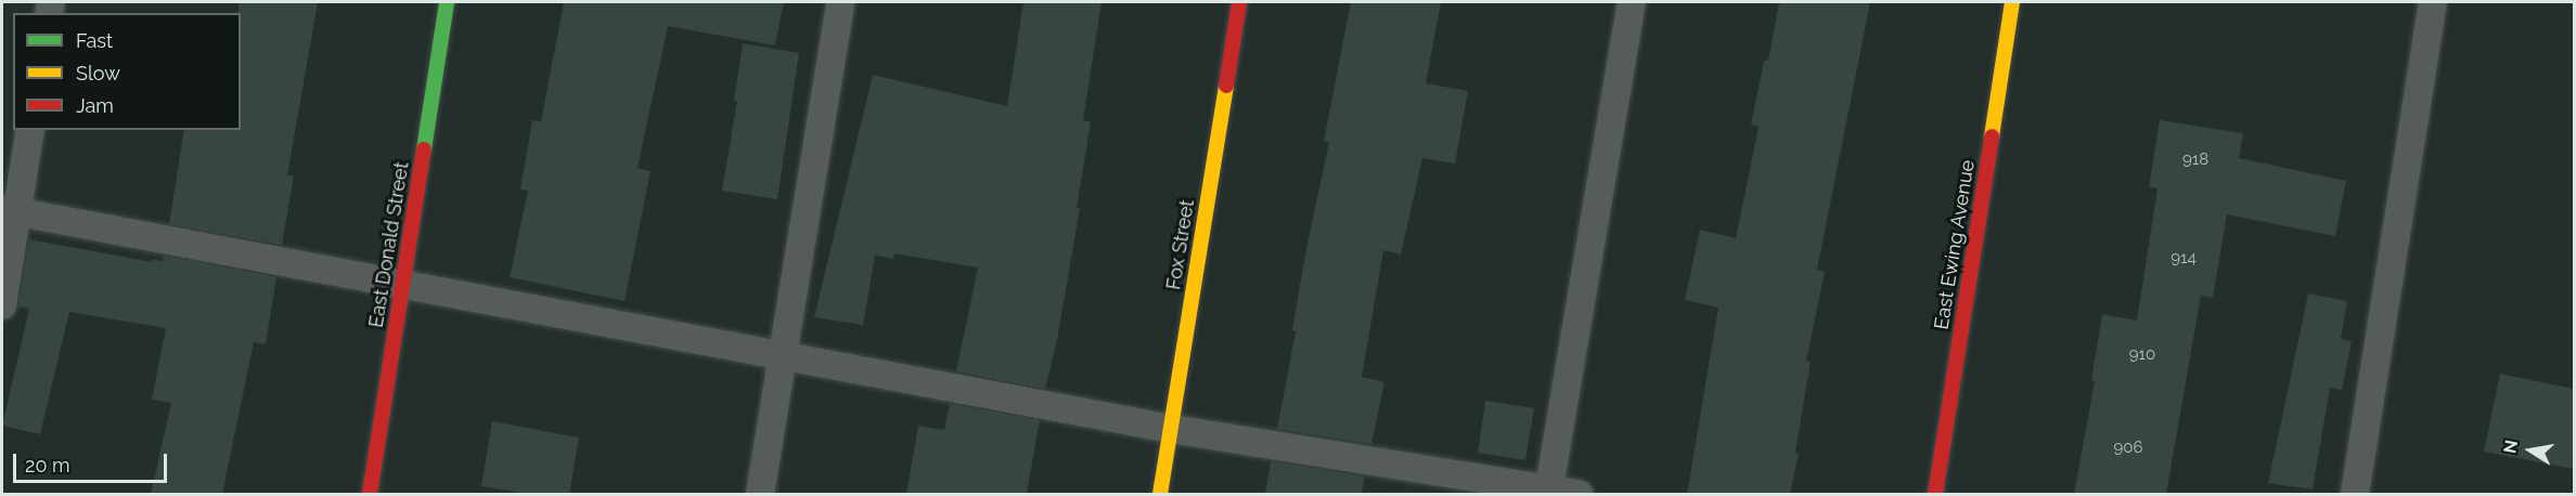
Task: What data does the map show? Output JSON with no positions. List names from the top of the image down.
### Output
{
  "streets": {
    "street": ["East Donald Street", "Fox Street", "East Ewing Avenue"]
  },
  "house_numbers": [
    "918",
    "914",
    "910",
    "906"
  ],
  "legend": ["Fast", "Slow", "Jam"],
  "scale_bar": "20 m",
  "north": "left"
}
